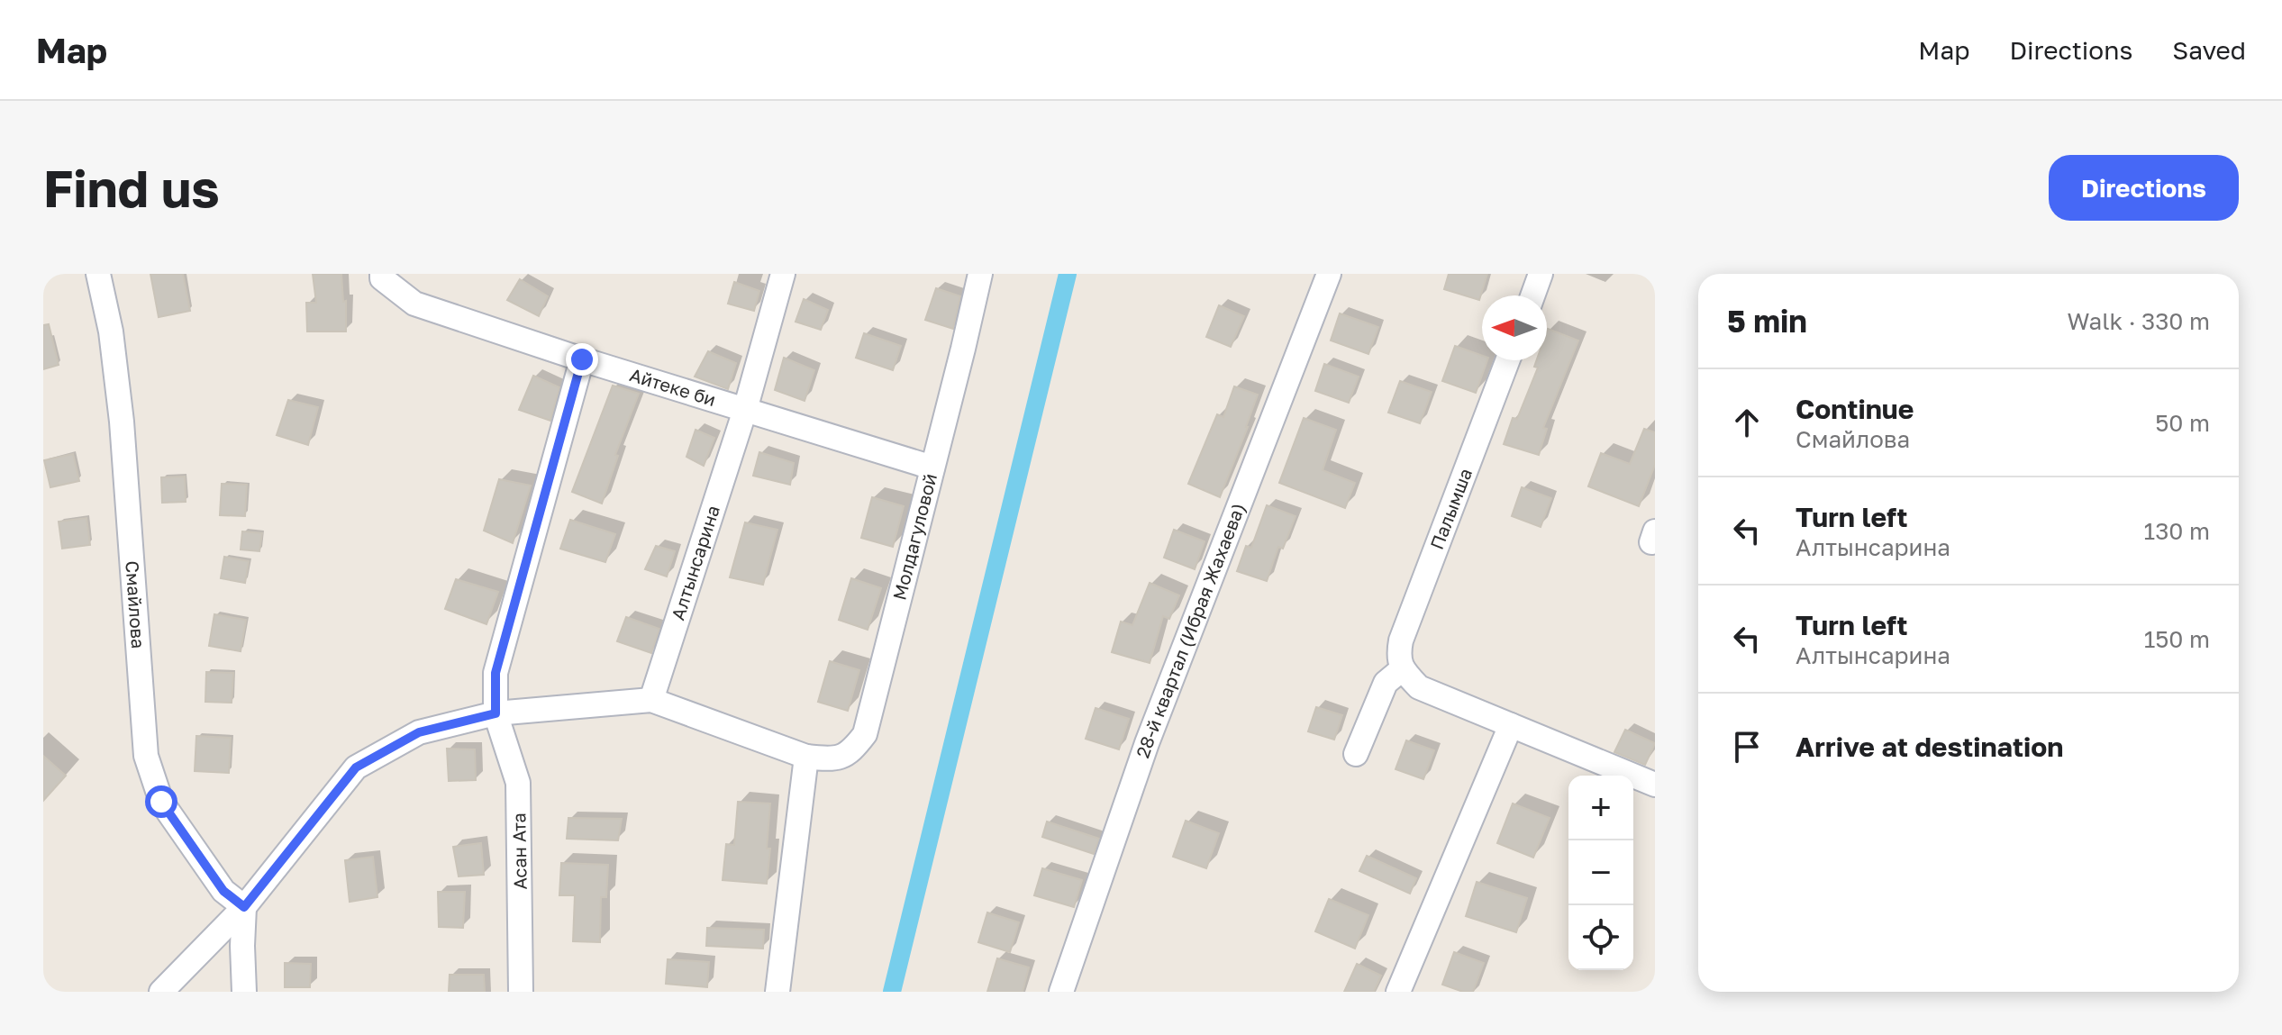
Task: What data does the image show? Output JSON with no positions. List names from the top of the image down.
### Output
{
  "streets": {
    "street": [
      "Айтеке би",
      "Палымша",
      "Молдагуловой",
      "Алтынсарина",
      "Смайлова",
      "28-й квартал (Ибрая Жахаева)",
      "Асан Ата"
    ]
  },
  "crossings": [
    ["Айтеке би", "Молдагуловой"],
    ["Айтеке би", "Алтынсарина"],
    ["Молдагуловой", "Алтынсарина"]
  ],
  "north": "left",
  "page": {
    "header": "Map",
    "nav": ["Map", "Directions", "Saved"],
    "buttons": "Directions",
    "title": "Find us",
    "heading": ["5 min", "Walk · 330 m"],
    "list": [
      ["Continue", "Смайлова", "50 m"],
      ["Turn left", "Алтынсарина", "130 m"],
      ["Turn left", "Алтынсарина", "150 m"],
      "Arrive at destination"
    ],
    "map_buttons": ["+", "−"]
  }
}
